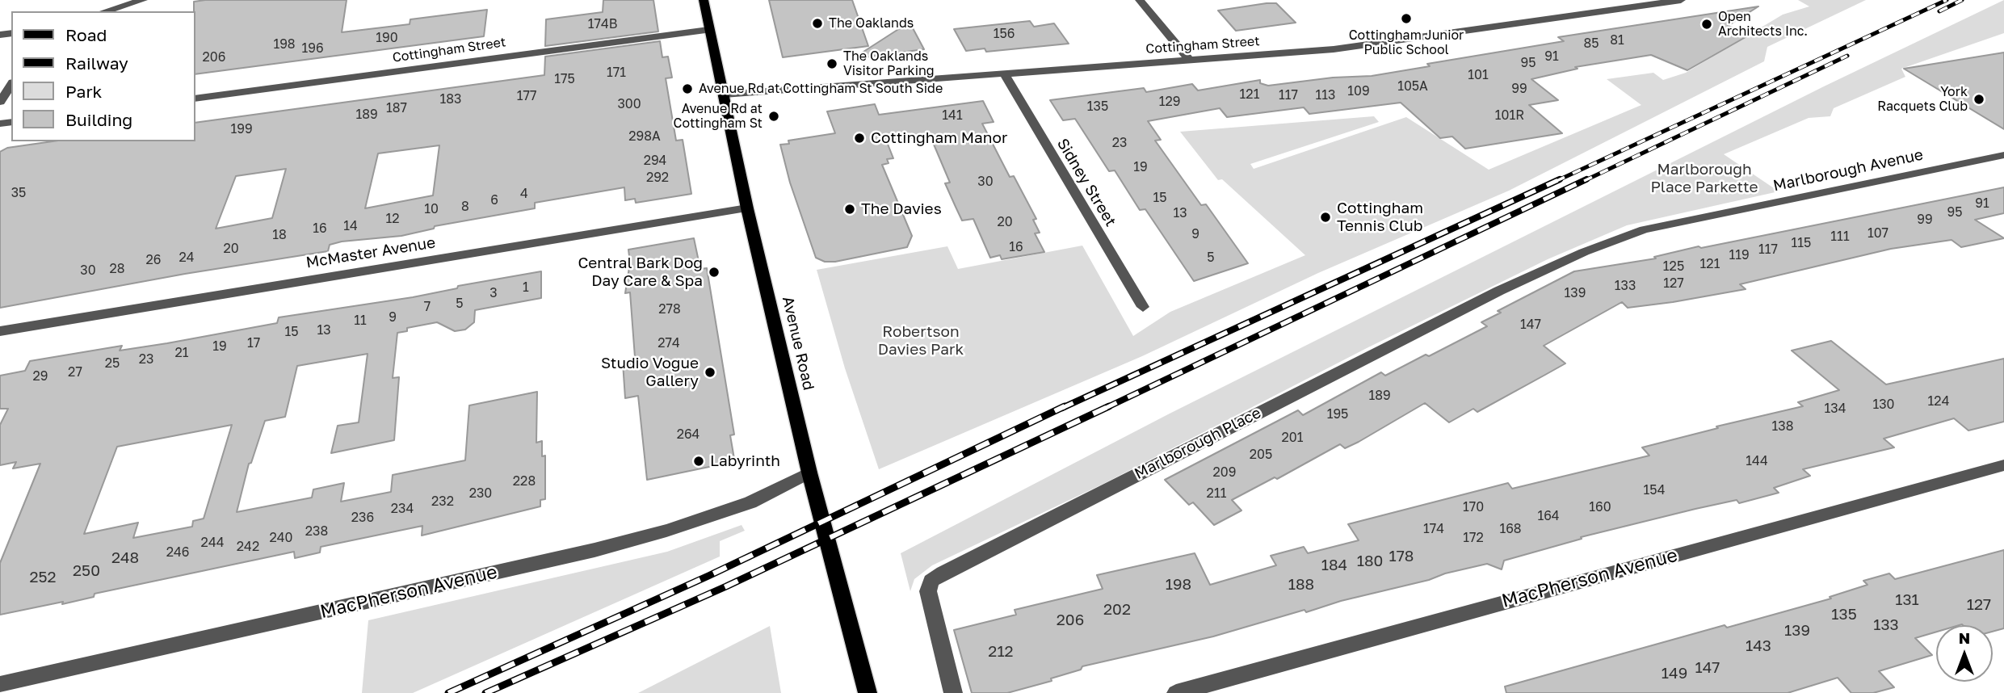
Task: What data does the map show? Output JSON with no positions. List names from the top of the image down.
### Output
{
  "streets": {
    "main road": ["Avenue Road"],
    "street": [
      "Cottingham Street",
      "Marlborough Avenue",
      "Sidney Street",
      "McMaster Avenue",
      "Marlborough Place",
      "MacPherson Avenue"
    ]
  },
  "crossings": [
    ["Cottingham Street", "Sidney Street"],
    ["Cottingham Street", "Avenue Road"],
    ["Marlborough Avenue", "Marlborough Place"],
    ["McMaster Avenue", "Avenue Road"],
    ["Avenue Road", "MacPherson Avenue"]
  ],
  "parks": ["Marlborough Place Parkette", "Robertson Davies Park"],
  "places": [
    "Cottingham Junior Public School",
    "The Oaklands",
    "Open Architects Inc.",
    "The Oaklands Visitor Parking",
    "Avenue Rd at Cottingham St South Side",
    "York Racquets Club",
    "Avenue Rd at Cottingham St",
    "Cottingham Manor",
    "The Davies",
    "Cottingham Tennis Club",
    "Central Bark Dog Day Care & Spa",
    "Studio Vogue Gallery",
    "Labyrinth"
  ],
  "house_numbers": [
    "174B",
    "156",
    "190",
    "81",
    "85",
    "198",
    "196",
    "91",
    "206",
    "95",
    "171",
    "101",
    "175",
    "105A",
    "99",
    "109",
    "121",
    "117",
    "113",
    "177",
    "183",
    "129",
    "300",
    "135",
    "187",
    "189",
    "141",
    "101R",
    "199",
    "298A",
    "23",
    "294",
    "19",
    "292",
    "30",
    "35",
    "4",
    "15",
    "6",
    "91",
    "8",
    "10",
    "95",
    "13",
    "12",
    "99",
    "20",
    "14",
    "16",
    "107",
    "9",
    "18",
    "111",
    "115",
    "16",
    "20",
    "117",
    "119",
    "24",
    "5",
    "26",
    "121",
    "125",
    "28",
    "30",
    "127",
    "133",
    "1",
    "3",
    "139",
    "5",
    "7",
    "278",
    "9",
    "11",
    "147",
    "13",
    "15",
    "17",
    "274",
    "19",
    "21",
    "23",
    "25",
    "27",
    "29",
    "189",
    "124",
    "130",
    "134",
    "195",
    "138",
    "264",
    "201",
    "205",
    "144",
    "209",
    "228",
    "154",
    "230",
    "211",
    "232",
    "170",
    "160",
    "234",
    "164",
    "236",
    "174",
    "168",
    "238",
    "240",
    "172",
    "244",
    "242",
    "246",
    "178",
    "248",
    "180",
    "184",
    "250",
    "252",
    "198",
    "188",
    "131",
    "127",
    "202",
    "135",
    "206",
    "133",
    "139",
    "143",
    "212",
    "147",
    "149"
  ],
  "legend": [
    "Road",
    "Railway",
    "Park",
    "Building"
  ],
  "north": "top"
}
